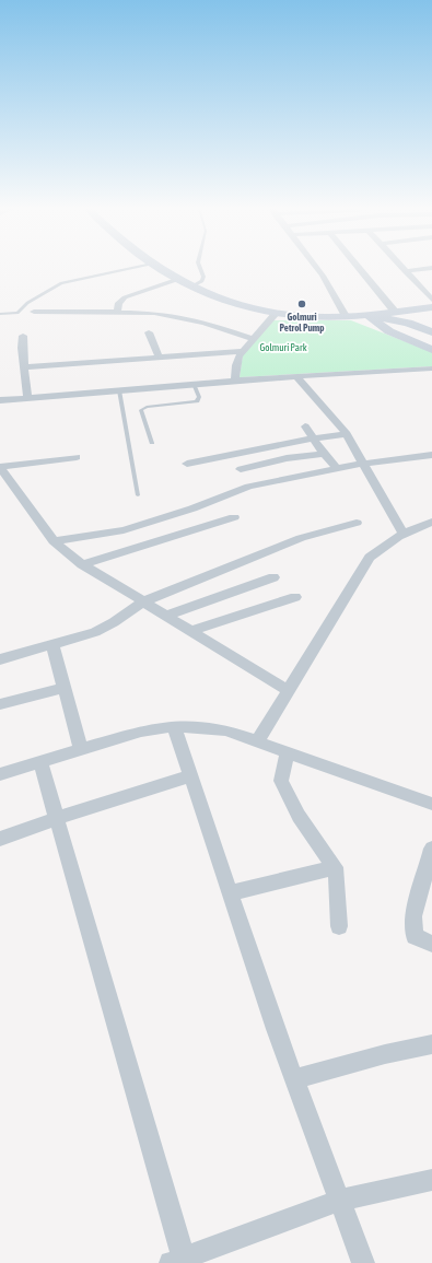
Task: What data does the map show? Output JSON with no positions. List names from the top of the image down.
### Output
{
  "parks": ["Golmuri Park"],
  "places": ["Golmuri Petrol Pump"]
}
